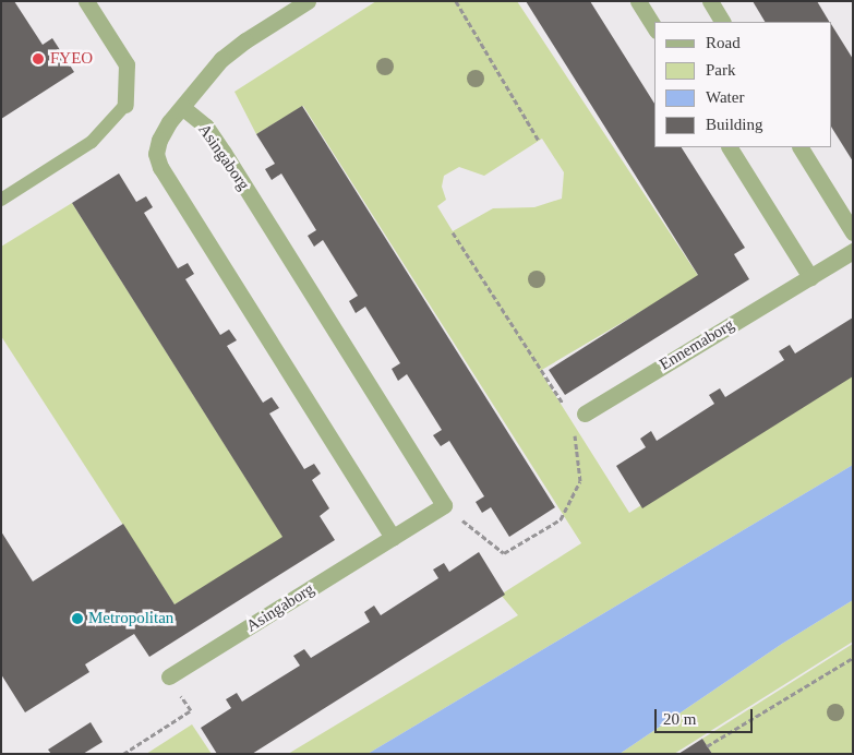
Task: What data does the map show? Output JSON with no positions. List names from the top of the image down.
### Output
{
  "streets": {
    "street": ["Asingaborg", "Ennemaborg"]
  },
  "places": ["FYEO", "Metropolitan"],
  "legend": [
    "Road",
    "Park",
    "Water",
    "Building"
  ],
  "scale_bar": "20 m"
}
